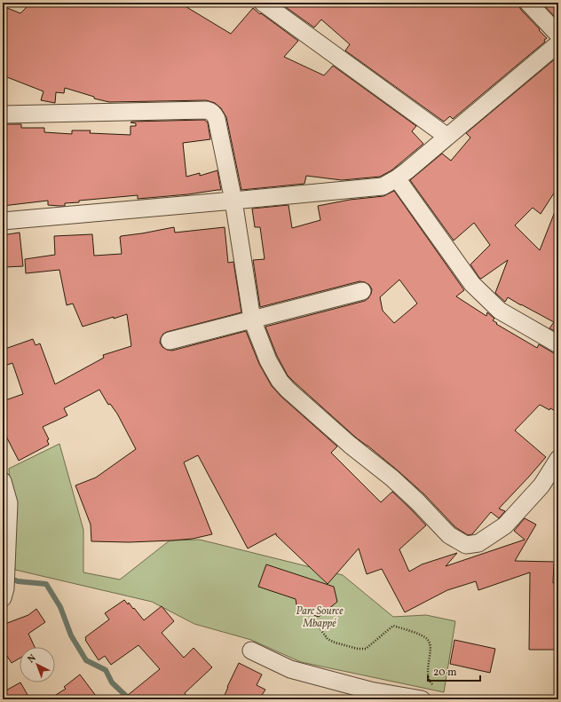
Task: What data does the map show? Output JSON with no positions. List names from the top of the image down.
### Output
{
  "parks": ["Parc Source Mbappé"],
  "scale_bar": "20 m",
  "north": "top left"
}
